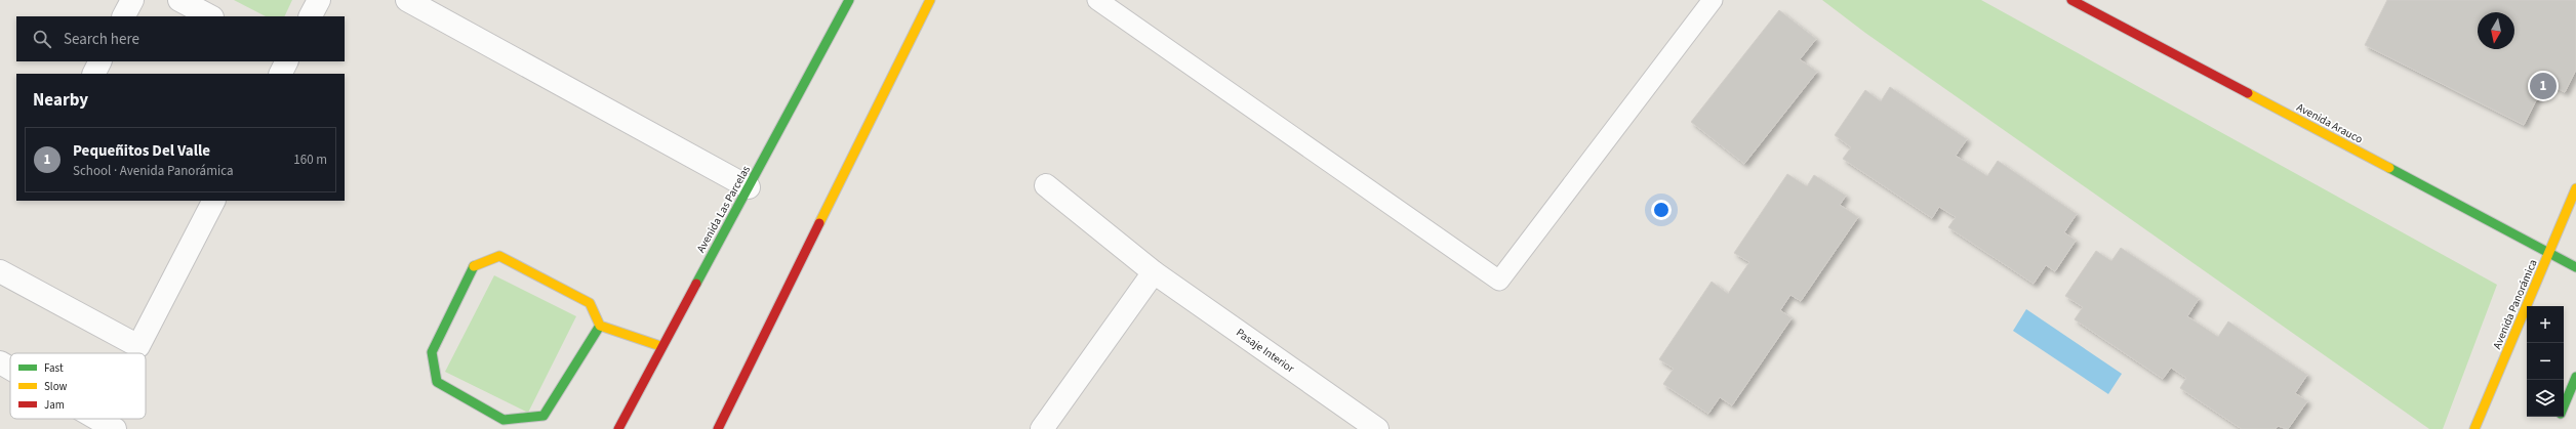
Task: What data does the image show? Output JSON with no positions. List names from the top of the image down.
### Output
{
  "streets": {
    "street": [
      "Avenida Arauco",
      "Avenida Las Parcelas",
      "Avenida Panorámica",
      "Pasaje Interior"
    ]
  },
  "crossings": [
    ["Avenida Arauco", "Avenida Panorámica"]
  ],
  "legend": ["Fast", "Slow", "Jam"],
  "north": "bottom",
  "page": {
    "search": "Search here",
    "pins": "1",
    "heading": "Nearby",
    "list": [
      {
        "mark": "1",
        "name": "Pequeñitos Del Valle",
        "note": "School · Avenida Panorámica",
        "value": "160 m"
      }
    ],
    "map_buttons": ["+", "−"]
  }
}
